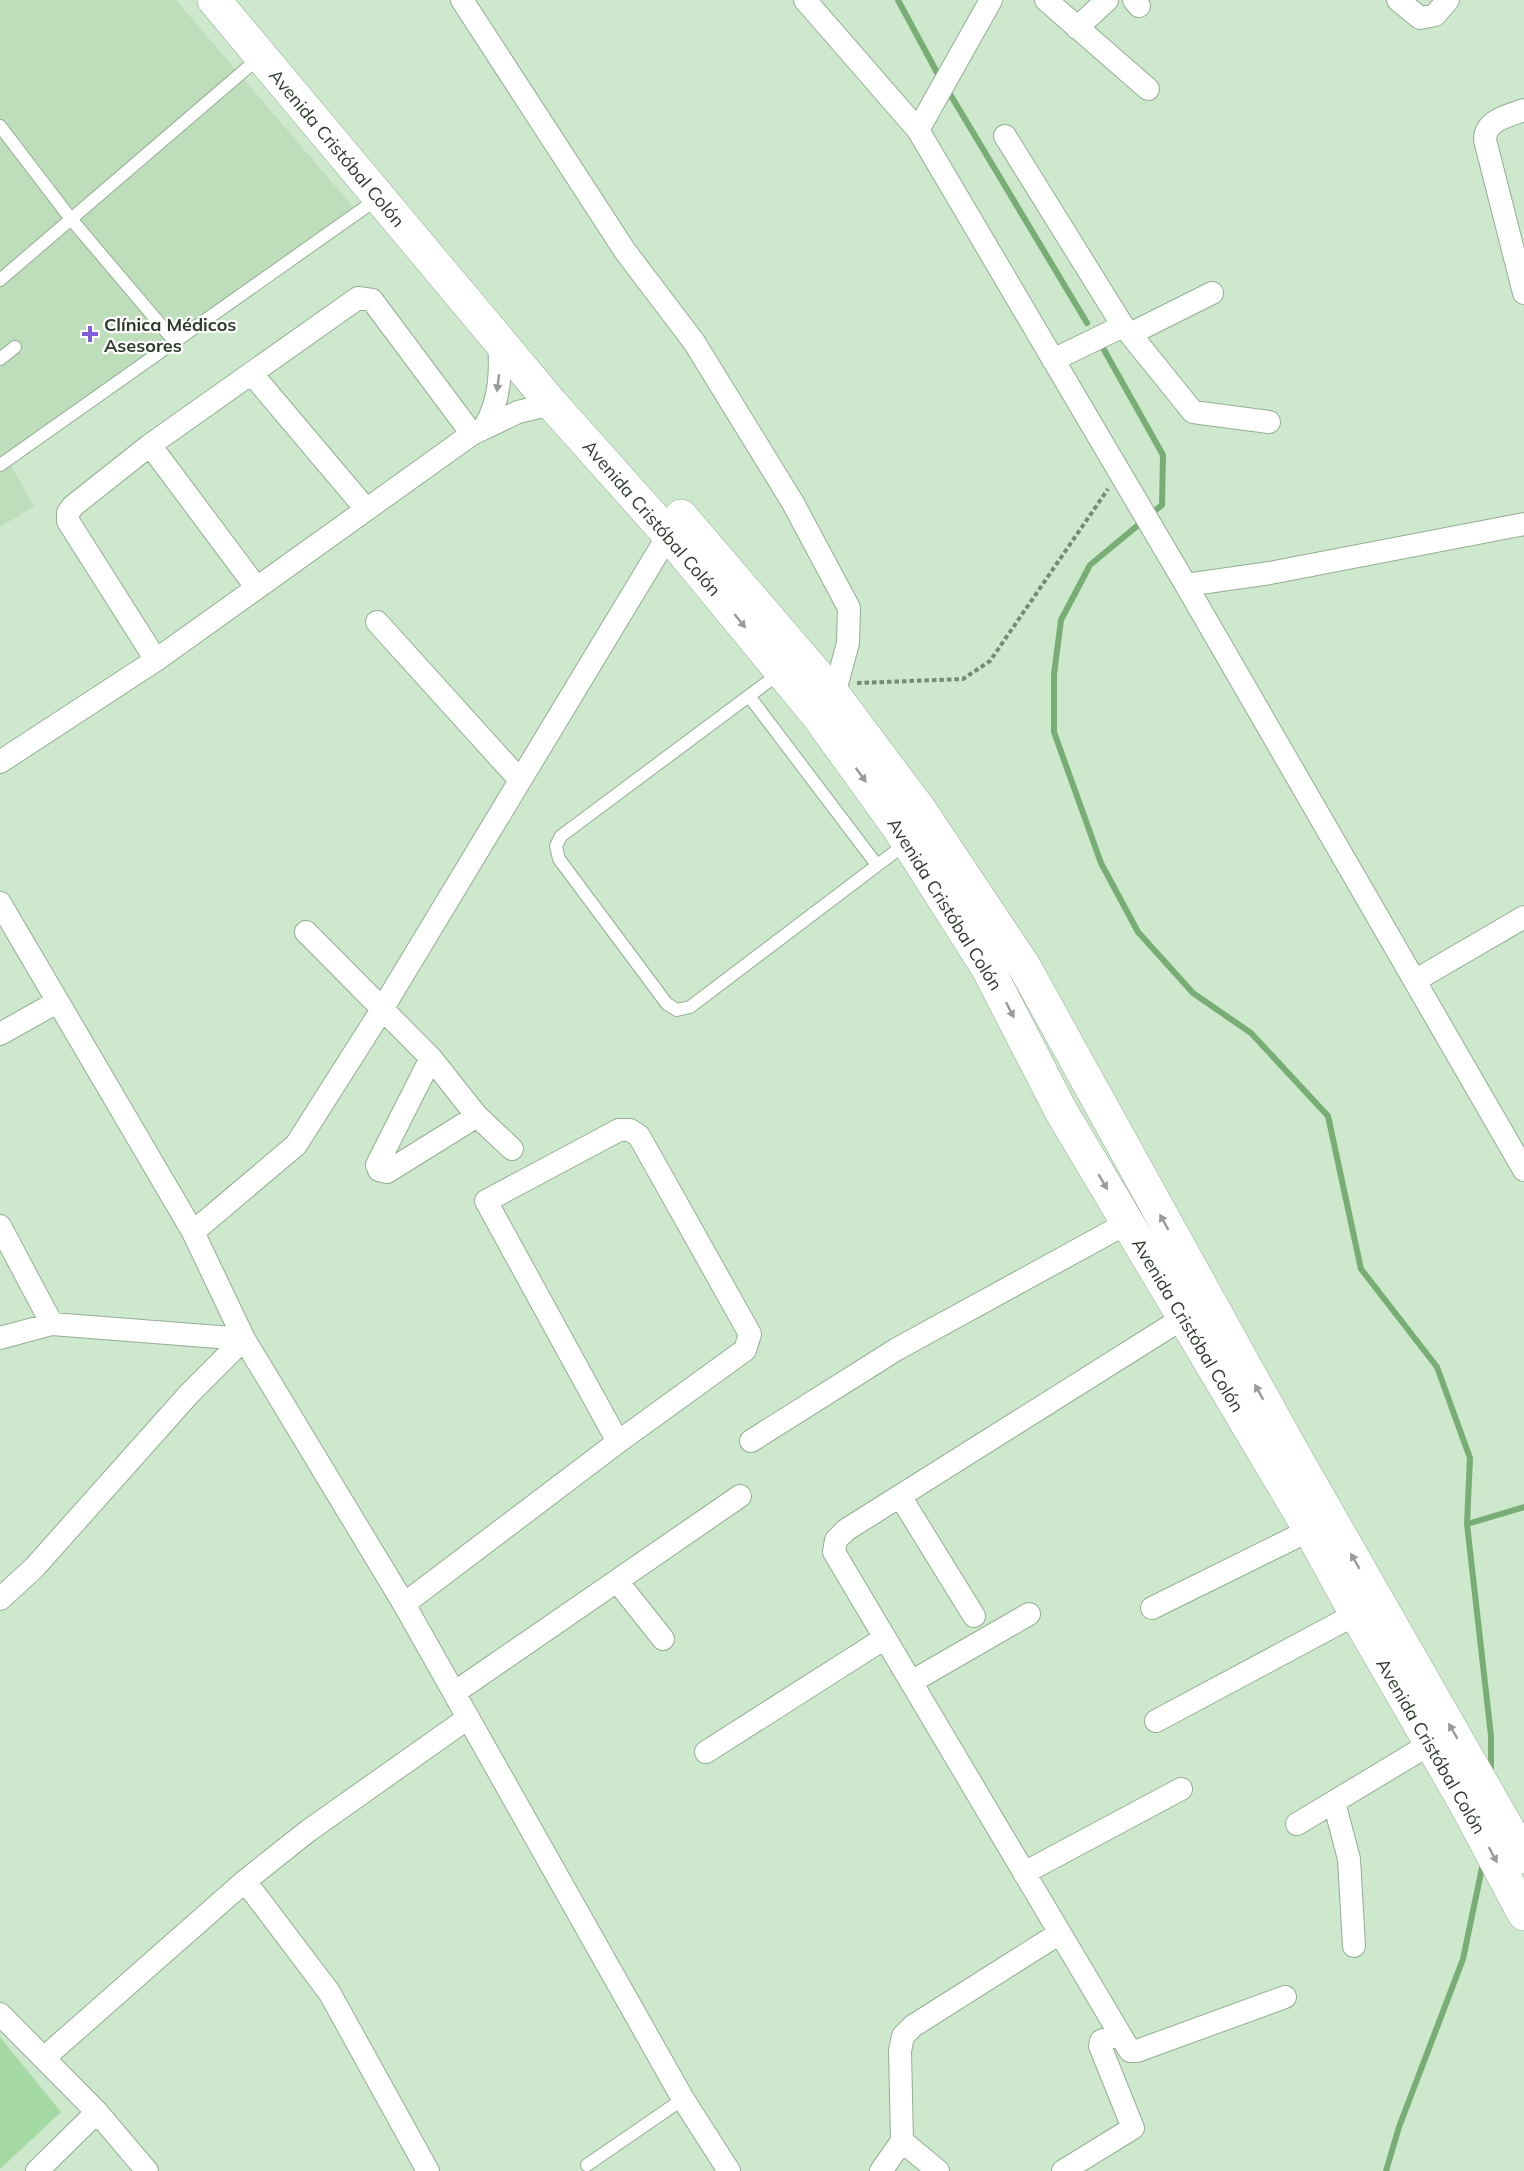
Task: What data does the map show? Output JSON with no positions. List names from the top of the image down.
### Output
{
  "streets": {
    "street": ["Avenida Cristóbal Colón"]
  },
  "places": {
    "health": ["Clínica Médicos Asesores"]
  }
}
